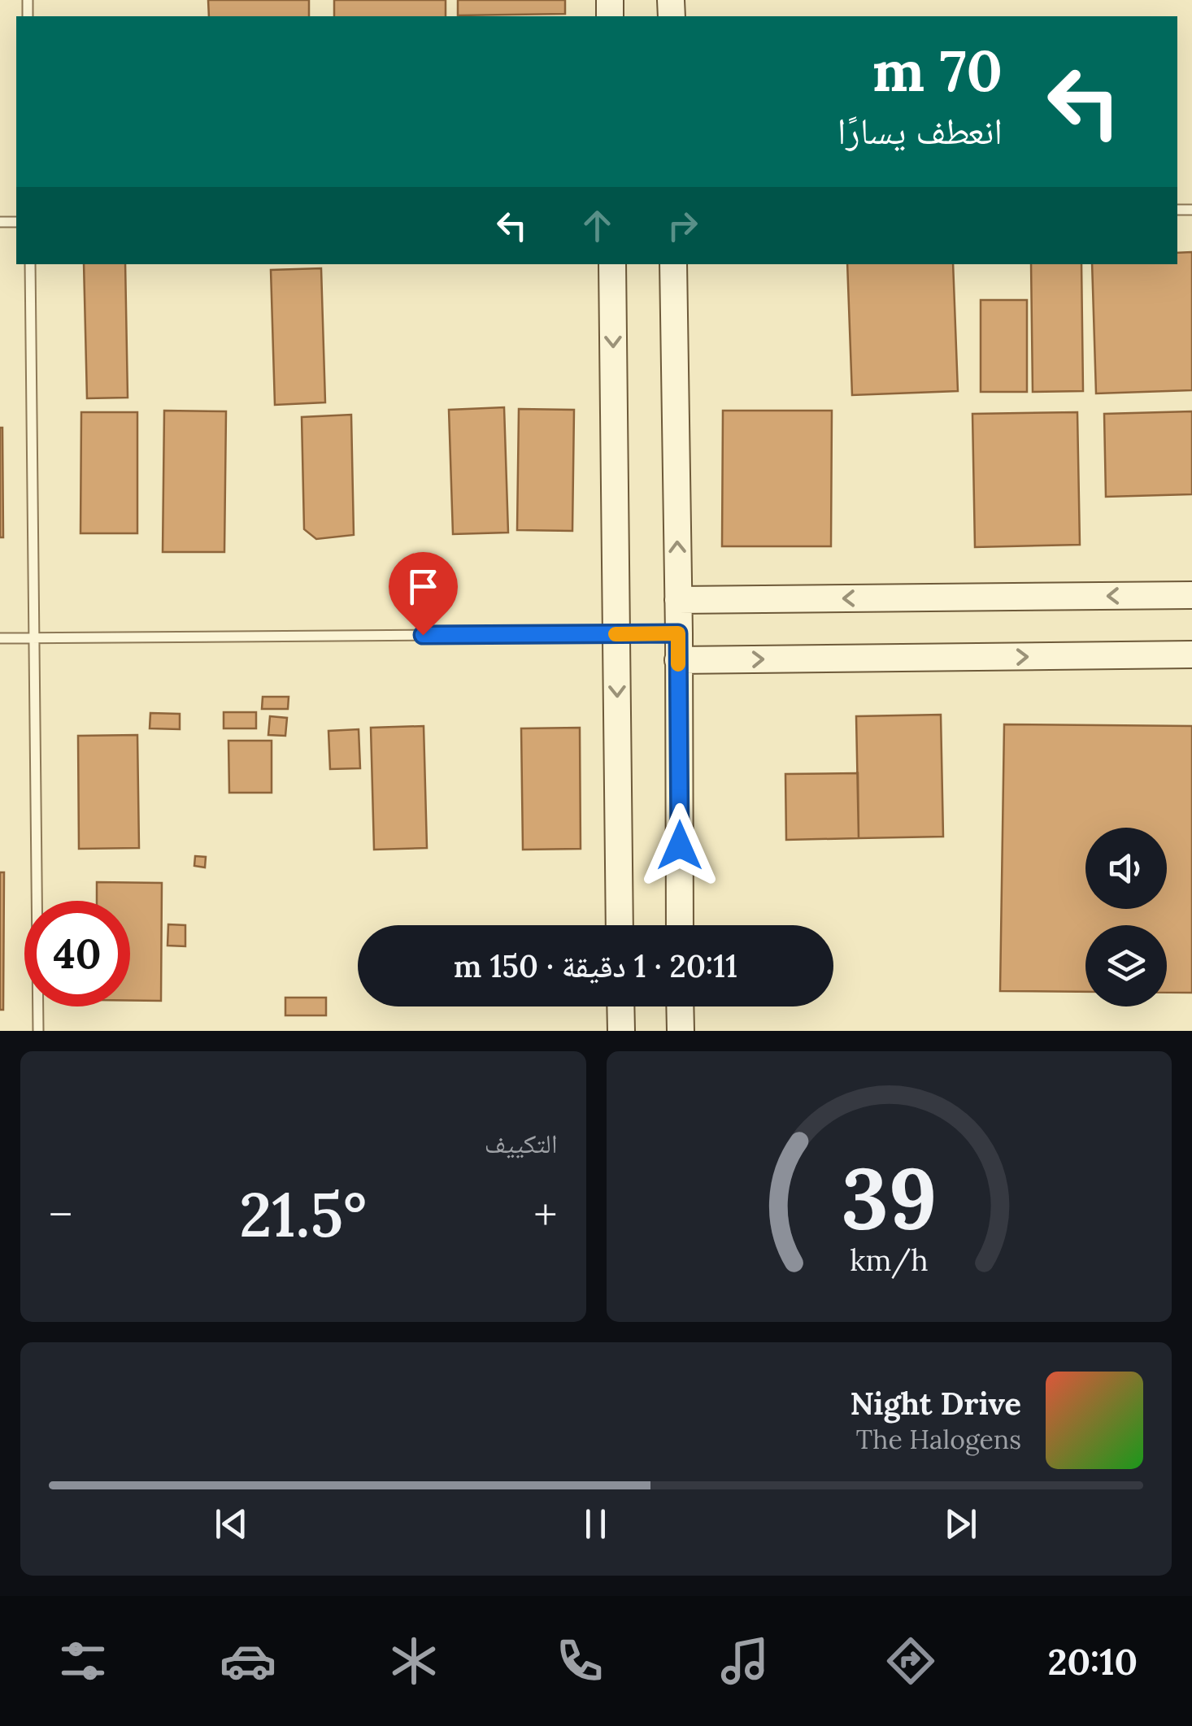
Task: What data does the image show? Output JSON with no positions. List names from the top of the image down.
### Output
{
  "page": {
    "turn": ["70 m", "انعطف يسارًا"],
    "limit": "40",
    "trip": "20:11 · 1 دقيقة · 150 m",
    "tile": "التكييف",
    "heat": ["−", "21.5°", "+"],
    "song": ["Night Drive", "The Halogens"],
    "tabs": "20:10",
    "gauge": ["39", "km/h"]
  }
}
